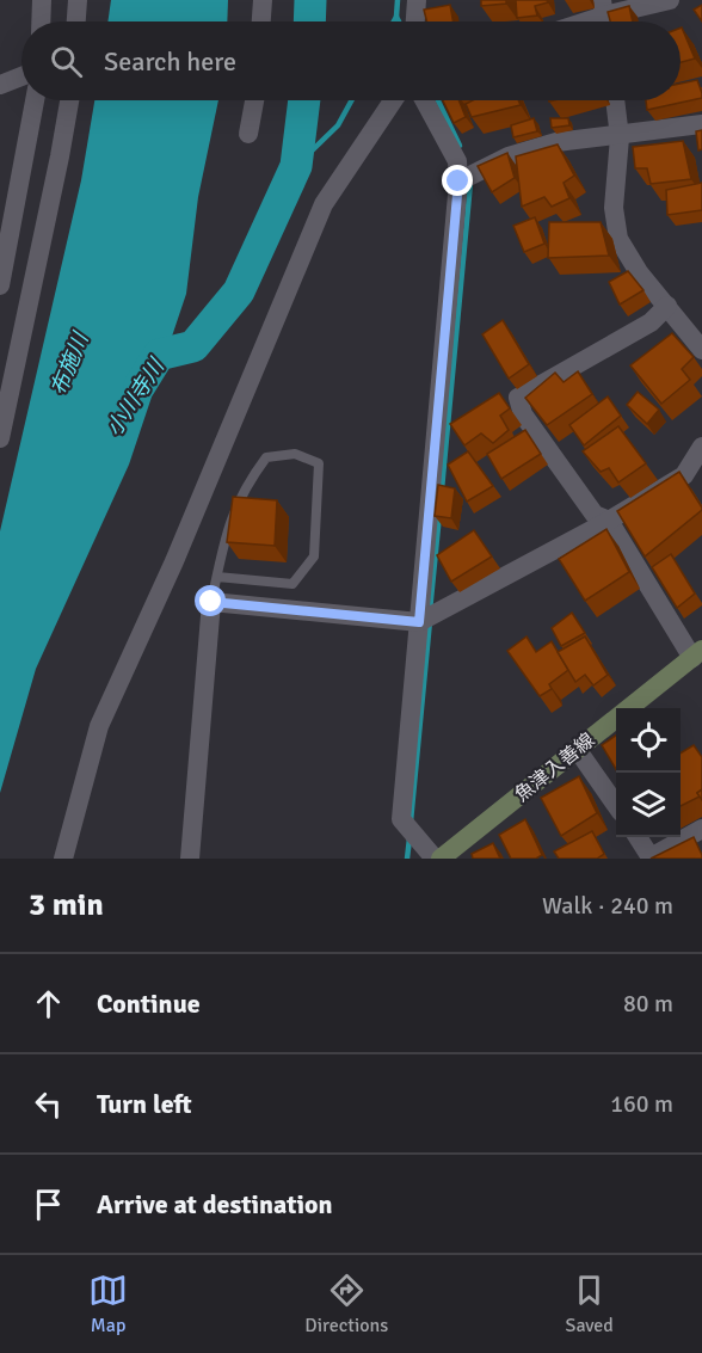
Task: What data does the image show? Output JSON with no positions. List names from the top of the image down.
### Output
{
  "streets": {
    "main road": ["魚津入善線"]
  },
  "water": ["布施川", "小川寺川"],
  "page": {
    "search": "Search here",
    "heading": ["3 min", "Walk · 240 m"],
    "list": [
      ["Continue", "80 m"],
      ["Turn left", "160 m"],
      "Arrive at destination"
    ],
    "nav": ["Map", "Directions", "Saved"]
  }
}
